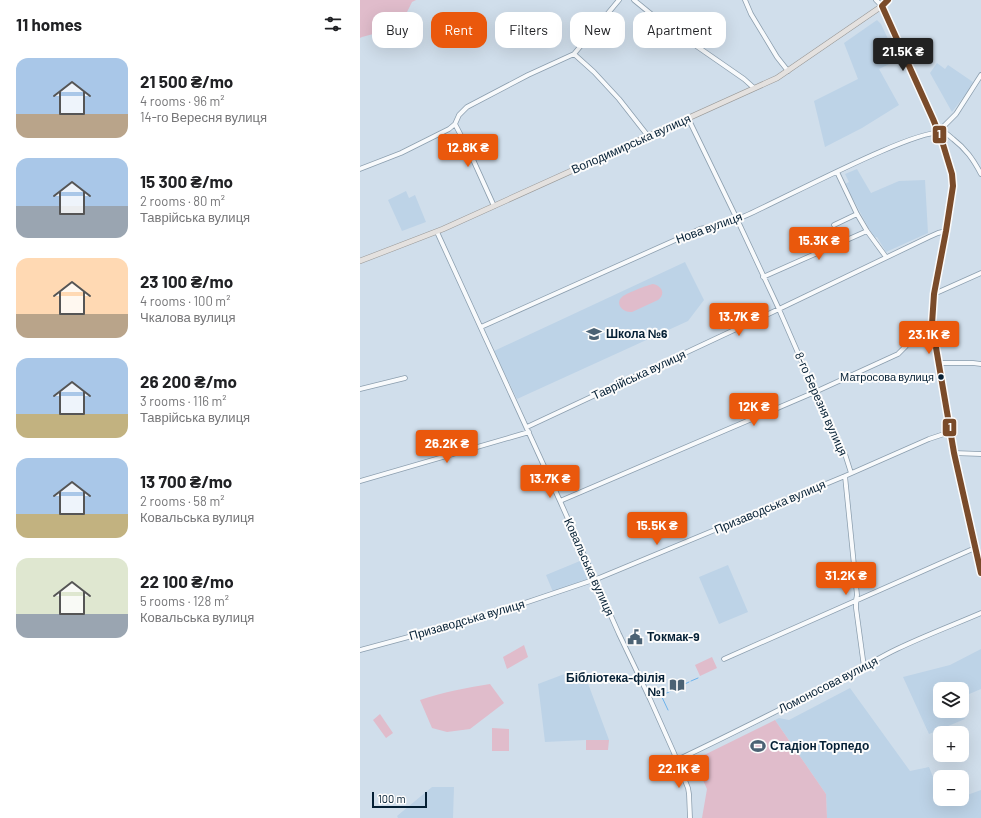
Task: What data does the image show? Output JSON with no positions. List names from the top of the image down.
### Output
{
  "streets": {
    "main road": ["Володимирська вулиця"],
    "street": [
      "Нова вулиця",
      "Таврійська вулиця",
      "8-го Березня вулиця",
      "Призаводська вулиця",
      "Ковальська вулиця",
      "Ломоносова вулиця"
    ]
  },
  "crossings": [
    ["Володимирська вулиця", "8-го Березня вулиця"],
    ["Володимирська вулиця", "Ковальська вулиця"],
    ["Нова вулиця", "8-го Березня вулиця"],
    ["Нова вулиця", "Ковальська вулиця"],
    ["Таврійська вулиця", "8-го Березня вулиця"],
    ["Таврійська вулиця", "Ковальська вулиця"],
    ["8-го Березня вулиця", "Призаводська вулиця"],
    ["Призаводська вулиця", "Ковальська вулиця"],
    ["Ковальська вулиця", "Ломоносова вулиця"]
  ],
  "places": {
    "school or university": ["Школа №6"],
    "other": ["Матросова вулиця"],
    "public building": ["Токмак-9"],
    "library": ["Бібліотека-філія №1"],
    "sports": ["Стадіон Торпедо"]
  },
  "lines": ["transit line 1"],
  "scale_bar": "100 m",
  "page": {
    "heading": "11 homes",
    "chip": [
      "Buy",
      "Rent",
      "Filters",
      "New",
      "Apartment"
    ],
    "price": [
      "21.5K ₴",
      "12.8K ₴",
      "15.3K ₴",
      "13.7K ₴",
      "23.1K ₴",
      "12K ₴",
      "26.2K ₴",
      "13.7K ₴",
      "15.5K ₴",
      "31.2K ₴",
      "22.1K ₴"
    ],
    "list": [
      {
        "name": "21 500 ₴/mo",
        "note": "4 rooms · 96 m² · 14-го Вересня вулиця"
      },
      {
        "name": "15 300 ₴/mo",
        "note": "2 rooms · 80 m² · Таврійська вулиця"
      },
      {
        "name": "23 100 ₴/mo",
        "note": "4 rooms · 100 m² · Чкалова вулиця"
      },
      {
        "name": "26 200 ₴/mo",
        "note": "3 rooms · 116 m² · Таврійська вулиця"
      },
      {
        "name": "13 700 ₴/mo",
        "note": "2 rooms · 58 m² · Ковальська вулиця"
      },
      {
        "name": "22 100 ₴/mo",
        "note": "5 rooms · 128 m² · Ковальська вулиця"
      }
    ],
    "map_buttons": ["+", "−"],
    "scale": "100 m"
  }
}
